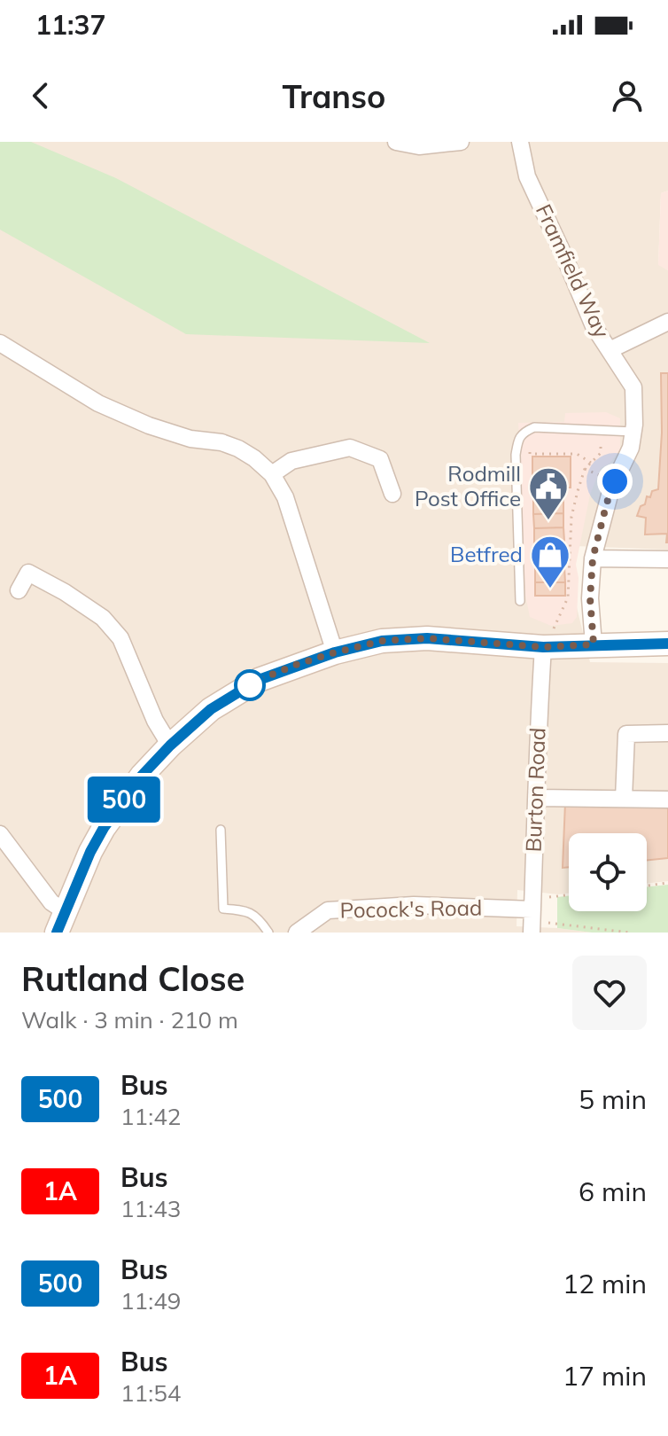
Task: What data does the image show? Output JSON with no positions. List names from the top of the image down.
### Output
{
  "streets": {
    "street": ["Framfield Way", "Burton Road", "Pocock's Road"]
  },
  "crossings": [
    ["Burton Road", "Pocock's Road"]
  ],
  "places": {
    "public building": ["Rodmill Post Office"],
    "shop": ["Betfred"]
  },
  "lines": ["bus line 500"],
  "page": {
    "status": "11:37",
    "header": "Transo",
    "on_map": "500",
    "heading": ["Rutland Close", "Walk · 3 min · 210 m"],
    "list": [
      {
        "mark": "500",
        "name": "Bus",
        "note": "11:42",
        "value": "5 min"
      },
      {
        "mark": "1A",
        "name": "Bus",
        "note": "11:43",
        "value": "6 min"
      },
      {
        "mark": "500",
        "name": "Bus",
        "note": "11:49",
        "value": "12 min"
      },
      {
        "mark": "1A",
        "name": "Bus",
        "note": "11:54",
        "value": "17 min"
      }
    ]
  }
}
